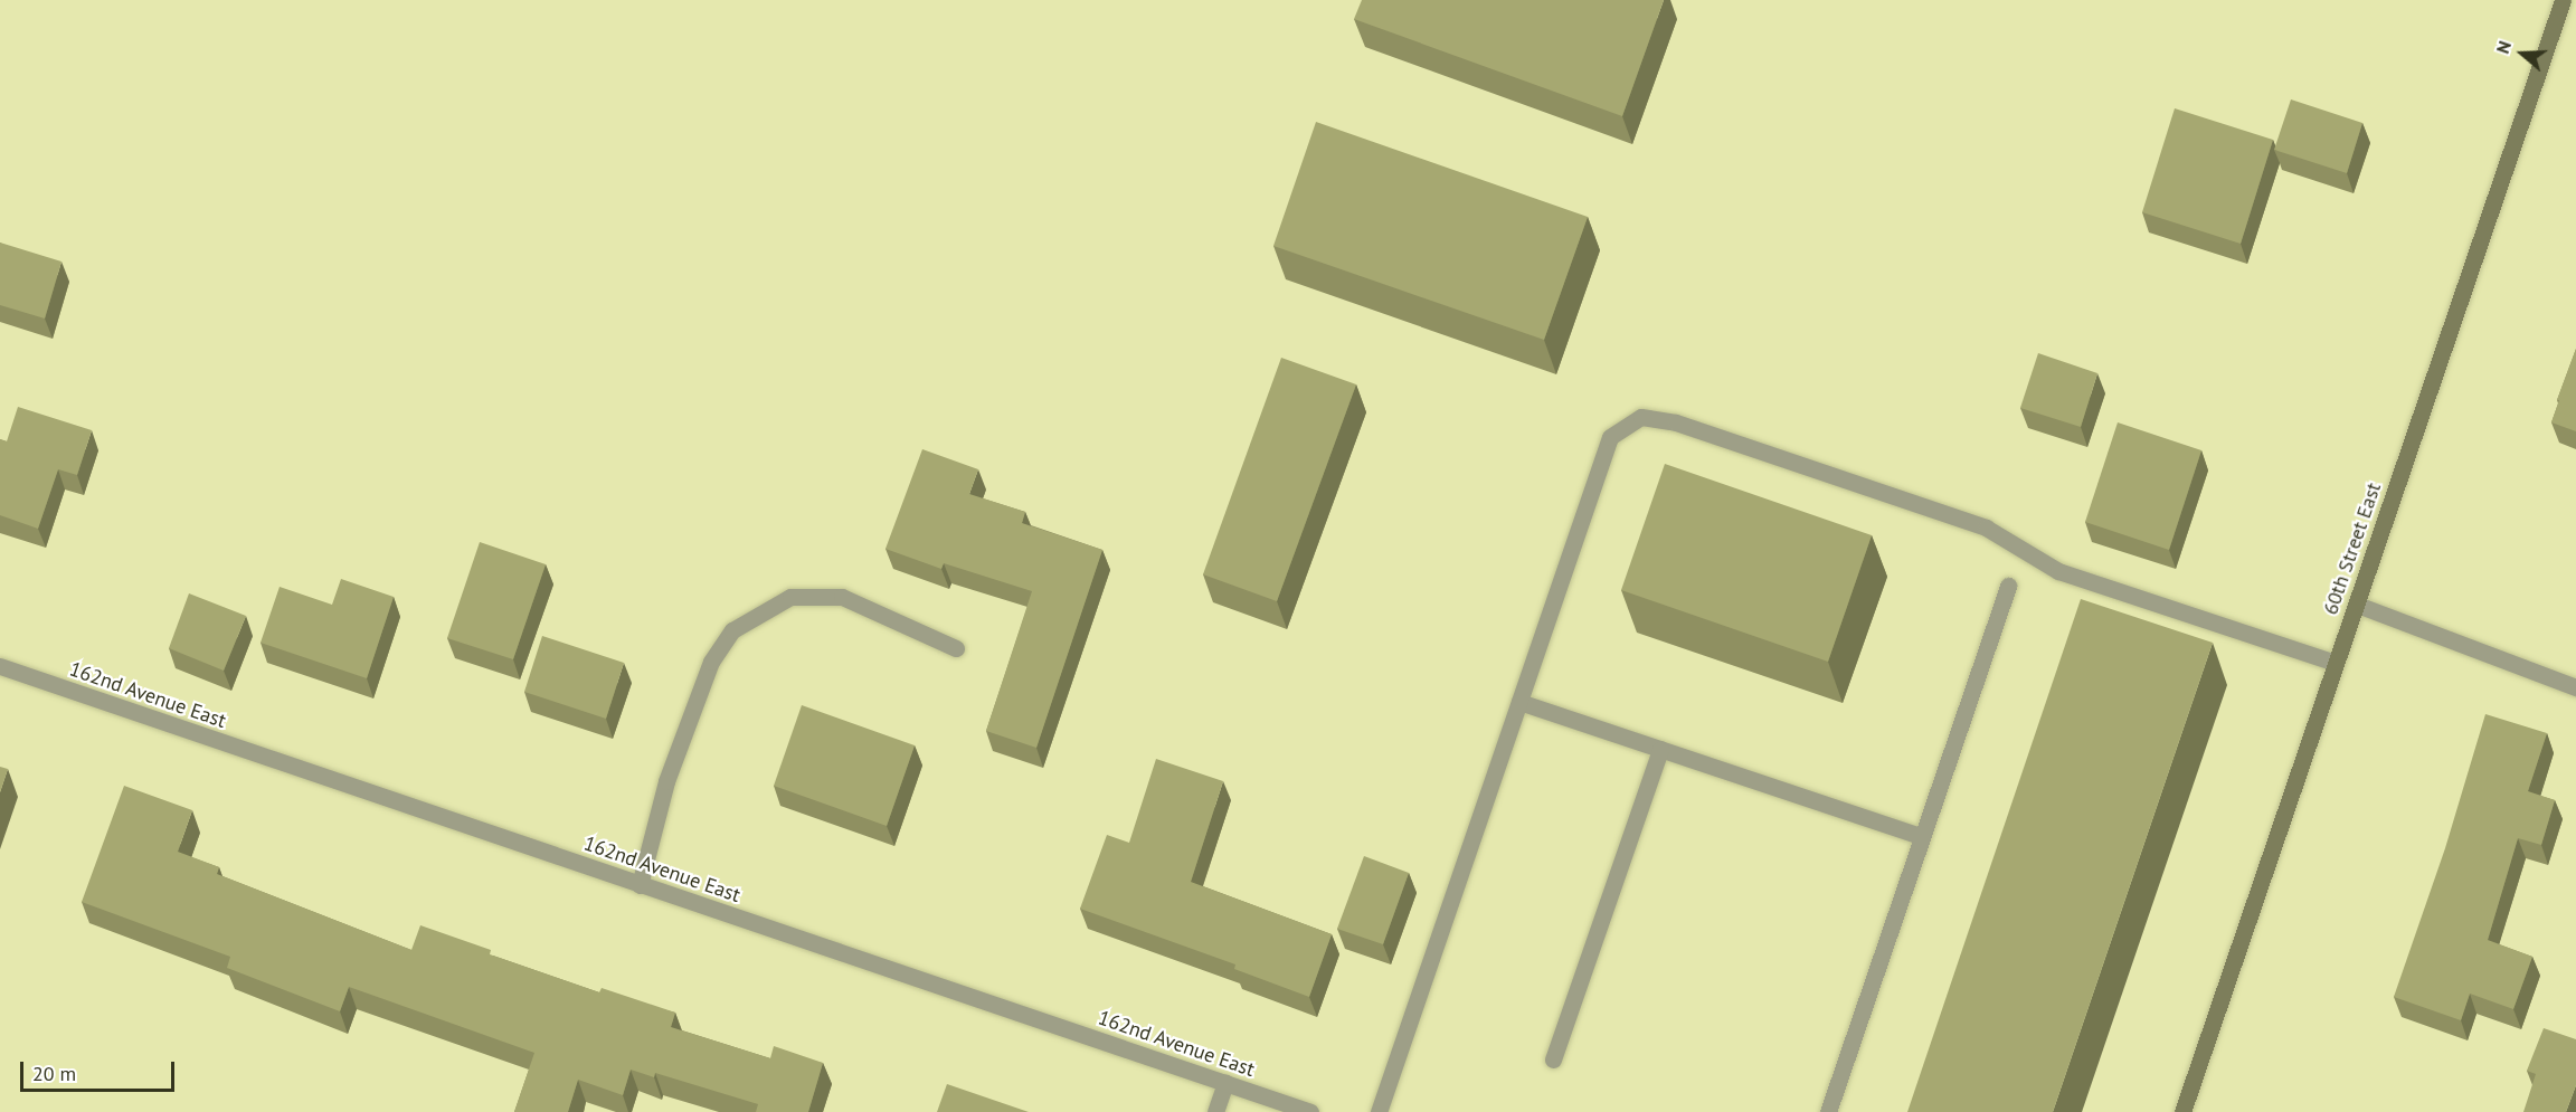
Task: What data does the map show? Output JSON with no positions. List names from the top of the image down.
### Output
{
  "streets": {
    "street": ["60th Street East", "162nd Avenue East"]
  },
  "scale_bar": "20 m",
  "north": "left"
}
